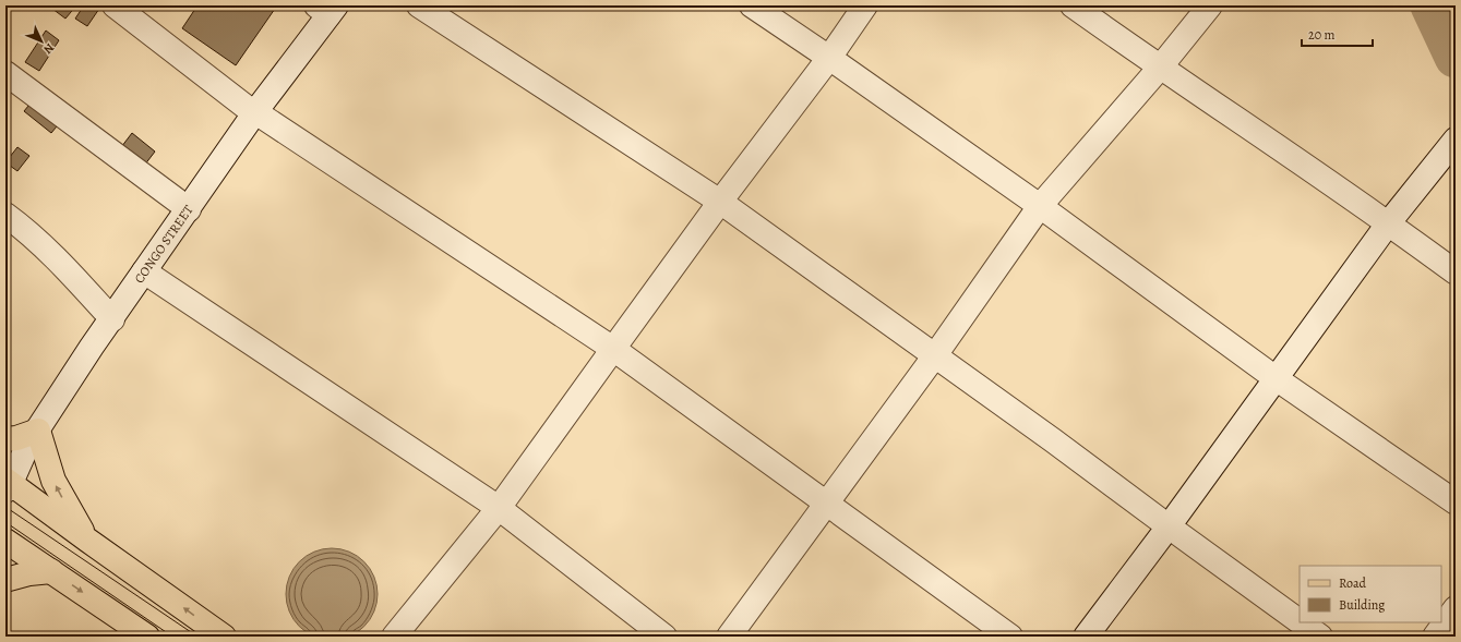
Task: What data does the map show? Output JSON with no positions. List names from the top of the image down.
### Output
{
  "streets": {
    "street": ["CONGO STREET"]
  },
  "legend": ["Road", "Building"],
  "scale_bar": "20 m",
  "north": "bottom right"
}
